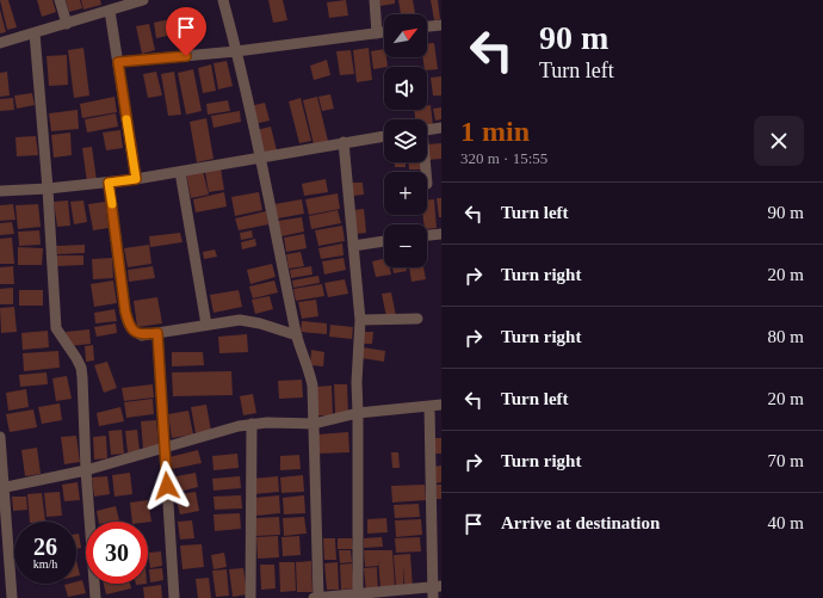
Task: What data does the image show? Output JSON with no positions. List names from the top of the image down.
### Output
{
  "north": "top right",
  "page": {
    "turn": ["90 m", "Turn left"],
    "map_buttons": ["+", "−"],
    "heading": ["1 min", "320 m · 15:55"],
    "list": [
      {
        "name": "Turn left",
        "value": "90 m"
      },
      {
        "name": "Turn right",
        "value": "20 m"
      },
      {
        "name": "Turn right",
        "value": "80 m"
      },
      {
        "name": "Turn left",
        "value": "20 m"
      },
      {
        "name": "Turn right",
        "value": "70 m"
      },
      {
        "name": "Arrive at destination",
        "value": "40 m"
      }
    ],
    "speed": "26 km/h",
    "limit": "30"
  }
}
